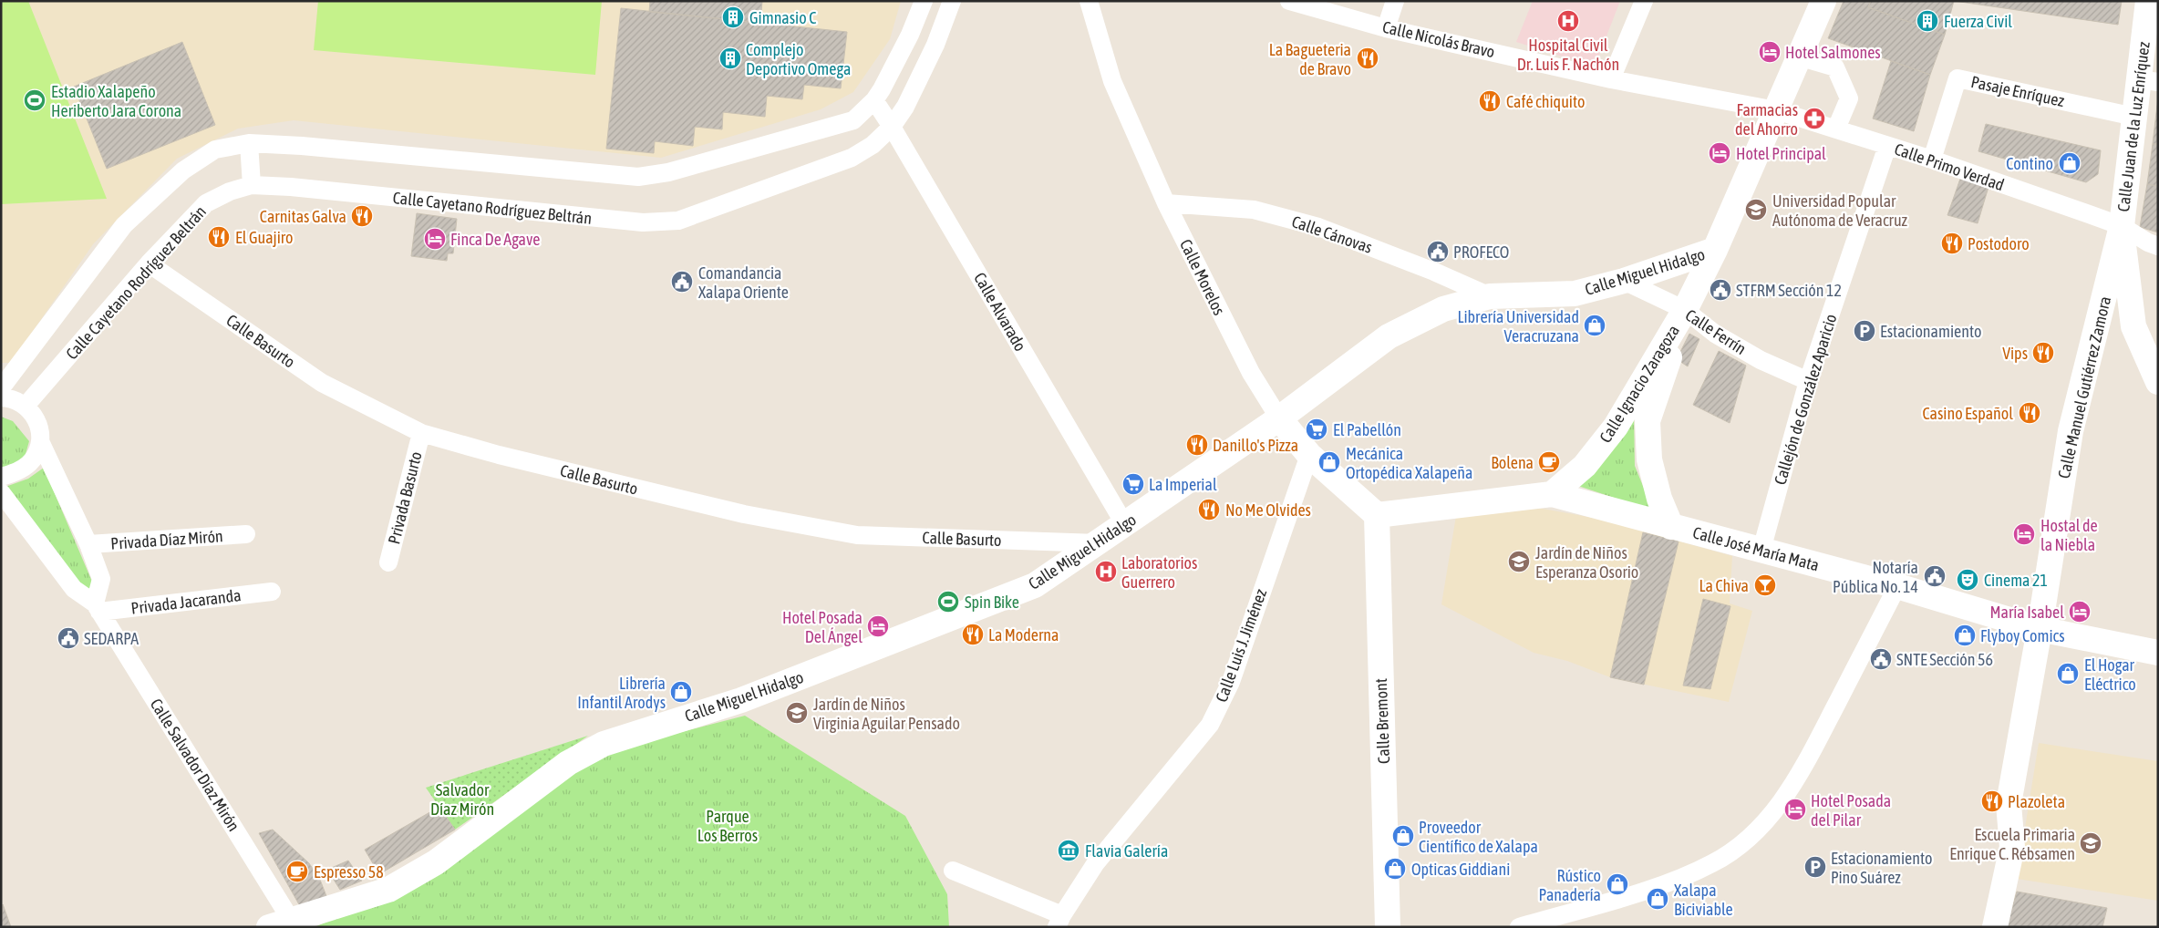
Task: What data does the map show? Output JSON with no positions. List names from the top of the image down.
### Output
{
  "streets": {
    "main road": [
      "Calle Juan de la Luz Enríquez",
      "Calle Miguel Hidalgo",
      "Calle Morelos",
      "Calle Ignacio Zaragoza",
      "Calle Manuel Gutiérrez Zamora",
      "Calle José María Mata",
      "Calle Bremont"
    ],
    "street": [
      "Calle Nicolás Bravo",
      "Pasaje Enríquez",
      "Calle Primo Verdad",
      "Calle Cayetano Rodríguez Beltrán",
      "Calle Cánovas",
      "Calle Alvarado",
      "Calle Ferrín",
      "Calle Basurto",
      "Callejón de González Aparicio",
      "Privada Basurto",
      "Privada Díaz Mirón",
      "Privada Jacaranda",
      "Calle Luis J. Jiménez",
      "Calle Salvador Díaz Mirón"
    ]
  },
  "crossings": [
    ["Calle Nicolás Bravo", "Calle Primo Verdad"],
    ["Calle Nicolás Bravo", "Calle Ignacio Zaragoza"],
    ["Pasaje Enríquez", "Calle Juan de la Luz Enríquez"],
    ["Pasaje Enríquez", "Calle Primo Verdad"],
    ["Calle Juan de la Luz Enríquez", "Calle Primo Verdad"],
    ["Calle Juan de la Luz Enríquez", "Calle Manuel Gutiérrez Zamora"],
    ["Calle Primo Verdad", "Calle Ignacio Zaragoza"],
    ["Calle Primo Verdad", "Calle Manuel Gutiérrez Zamora"],
    ["Calle Primo Verdad", "Callejón de González Aparicio"],
    ["Calle Cayetano Rodríguez Beltrán", "Calle Alvarado"],
    ["Calle Cayetano Rodríguez Beltrán", "Calle Basurto"],
    ["Calle Cánovas", "Calle Miguel Hidalgo"],
    ["Calle Cánovas", "Calle Morelos"],
    ["Calle Miguel Hidalgo", "Calle Morelos"],
    ["Calle Miguel Hidalgo", "Calle Alvarado"],
    ["Calle Miguel Hidalgo", "Calle Ferrín"],
    ["Calle Miguel Hidalgo", "Calle Basurto"],
    ["Calle Miguel Hidalgo", "Calle Ignacio Zaragoza"],
    ["Calle Miguel Hidalgo", "Calle Salvador Díaz Mirón"],
    ["Calle Morelos", "Calle José María Mata"],
    ["Calle Morelos", "Calle Luis J. Jiménez"],
    ["Calle Morelos", "Calle Bremont"],
    ["Calle Ferrín", "Calle Ignacio Zaragoza"],
    ["Calle Ferrín", "Callejón de González Aparicio"],
    ["Calle Basurto", "Privada Basurto"],
    ["Calle Ignacio Zaragoza", "Calle José María Mata"],
    ["Calle Manuel Gutiérrez Zamora", "Calle José María Mata"],
    ["Callejón de González Aparicio", "Calle José María Mata"],
    ["Calle José María Mata", "Calle Bremont"],
    ["Privada Jacaranda", "Calle Salvador Díaz Mirón"]
  ],
  "parks": ["Salvador Díaz Mirón", "Parque Los Berros"],
  "places": {
    "building": ["Gimnasio C", "Fuerza Civil", "Complejo Deportivo Omega"],
    "hospital": ["Hospital Civil Dr. Luis F. Nachón", "Laboratorios Guerrero"],
    "hotel": [
      "Hotel Salmones",
      "Hotel Principal",
      "Finca De Agave",
      "Hostal de la Niebla",
      "María Isabel",
      "Hotel Posada Del Ángel",
      "Hotel Posada del Pilar"
    ],
    "restaurant": [
      "La Bagueteria de Bravo",
      "Café chiquito",
      "Carnitas Galva",
      "El Guajiro",
      "Postodoro",
      "Vips",
      "Casino Español",
      "Danillo's Pizza",
      "No Me Olvides",
      "La Moderna",
      "Plazoleta"
    ],
    "sports": ["Estadio Xalapeño Heriberto Jara Corona", "Spin Bike"],
    "pharmacy": ["Farmacias del Ahorro"],
    "shop": [
      "Contino",
      "Librería Universidad Veracruzana",
      "Mecánica Ortopédica Xalapeña",
      "Flyboy Comics",
      "El Hogar Eléctrico",
      "Librería Infantil Arodys",
      "Proveedor Científico de Xalapa",
      "Opticas Giddiani",
      "Rústico Panadería",
      "Xalapa Biciviable"
    ],
    "school or university": [
      "Universidad Popular Autónoma de Veracruz",
      "Jardín de Niños Esperanza Osorio",
      "Jardín de Niños Virginia Aguilar Pensado",
      "Escuela Primaria Enrique C. Rébsamen"
    ],
    "public building": [
      "PROFECO",
      "Comandancia Xalapa Oriente",
      "STFRM Sección 12",
      "Notaría Pública No. 14",
      "SEDARPA",
      "SNTE Sección 56"
    ],
    "parking": ["Estacionamiento", "Estacionamiento Pino Suárez"],
    "supermarket": ["El Pabellón", "La Imperial"],
    "cafe": ["Bolena", "Espresso 58"],
    "theatre": ["Cinema 21"],
    "bar": ["La Chiva"],
    "museum": ["Flavia Galería"]
  }
}
